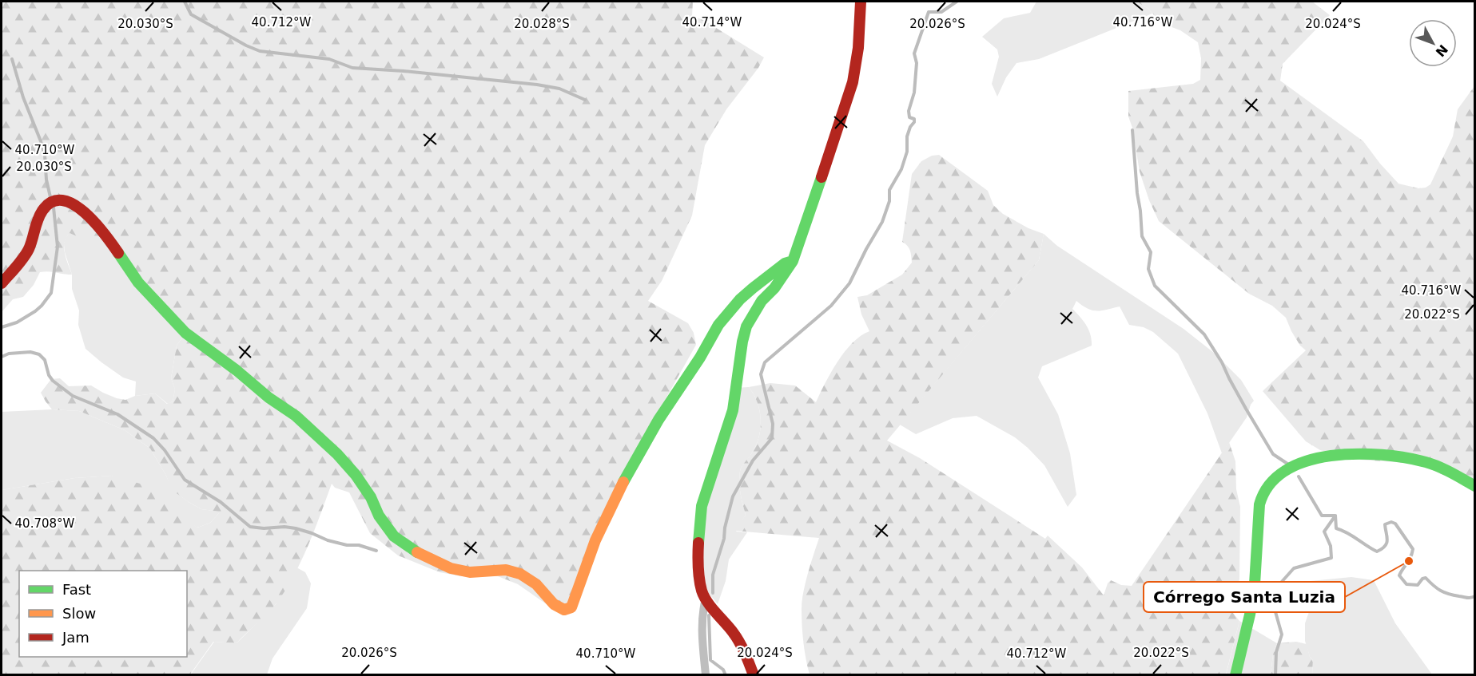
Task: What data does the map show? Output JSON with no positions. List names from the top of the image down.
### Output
{
  "places": ["Córrego Santa Luzia"],
  "legend": ["Fast", "Slow", "Jam"],
  "north": "bottom right",
  "coordinates": [
    "40.712°W",
    "40.714°W",
    "40.716°W",
    "20.030°S",
    "20.028°S",
    "20.026°S",
    "20.024°S",
    "40.710°W",
    "20.022°S",
    "40.708°W"
  ]
}
